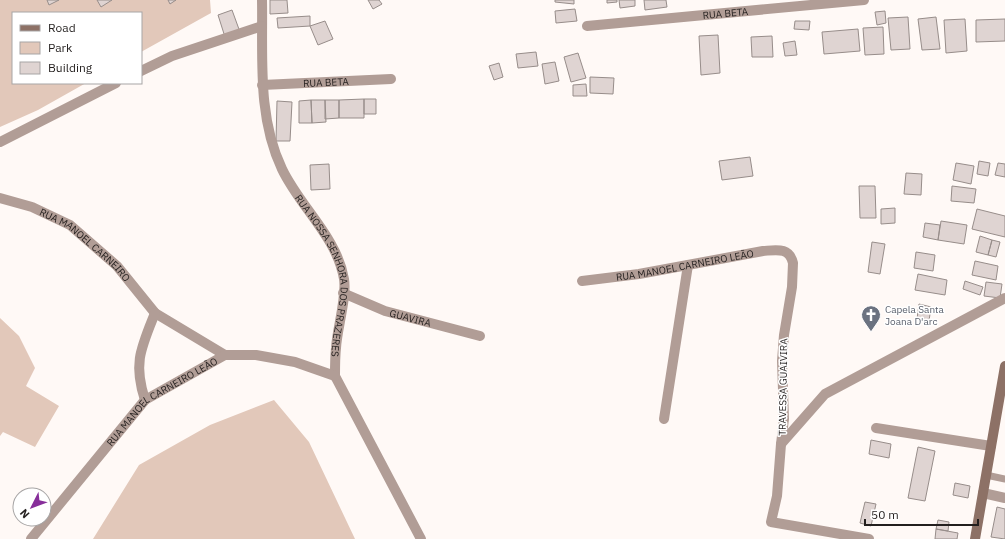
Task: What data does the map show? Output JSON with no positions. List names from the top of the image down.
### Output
{
  "streets": {
    "street": [
      "RUA BETA",
      "RUA MANOEL CARNEIRO",
      "RUA MANOEL CARNEIRO LEÃO",
      "RUA NOSSA SENHORA DOS PRAZERES",
      "GUAVIRA",
      "TRAVESSA GUAIVIRA"
    ]
  },
  "crossings": [
    ["RUA BETA", "RUA NOSSA SENHORA DOS PRAZERES"],
    ["RUA MANOEL CARNEIRO", "RUA MANOEL CARNEIRO LEÃO"],
    ["RUA MANOEL CARNEIRO LEÃO", "RUA NOSSA SENHORA DOS PRAZERES"],
    ["RUA MANOEL CARNEIRO LEÃO", "TRAVESSA GUAIVIRA"],
    ["RUA NOSSA SENHORA DOS PRAZERES", "GUAVIRA"]
  ],
  "places": {
    "church": ["Capela Santa Joana D'arc"]
  },
  "legend": ["Road", "Park", "Building"],
  "scale_bar": "50 m",
  "north": "bottom left"
}
